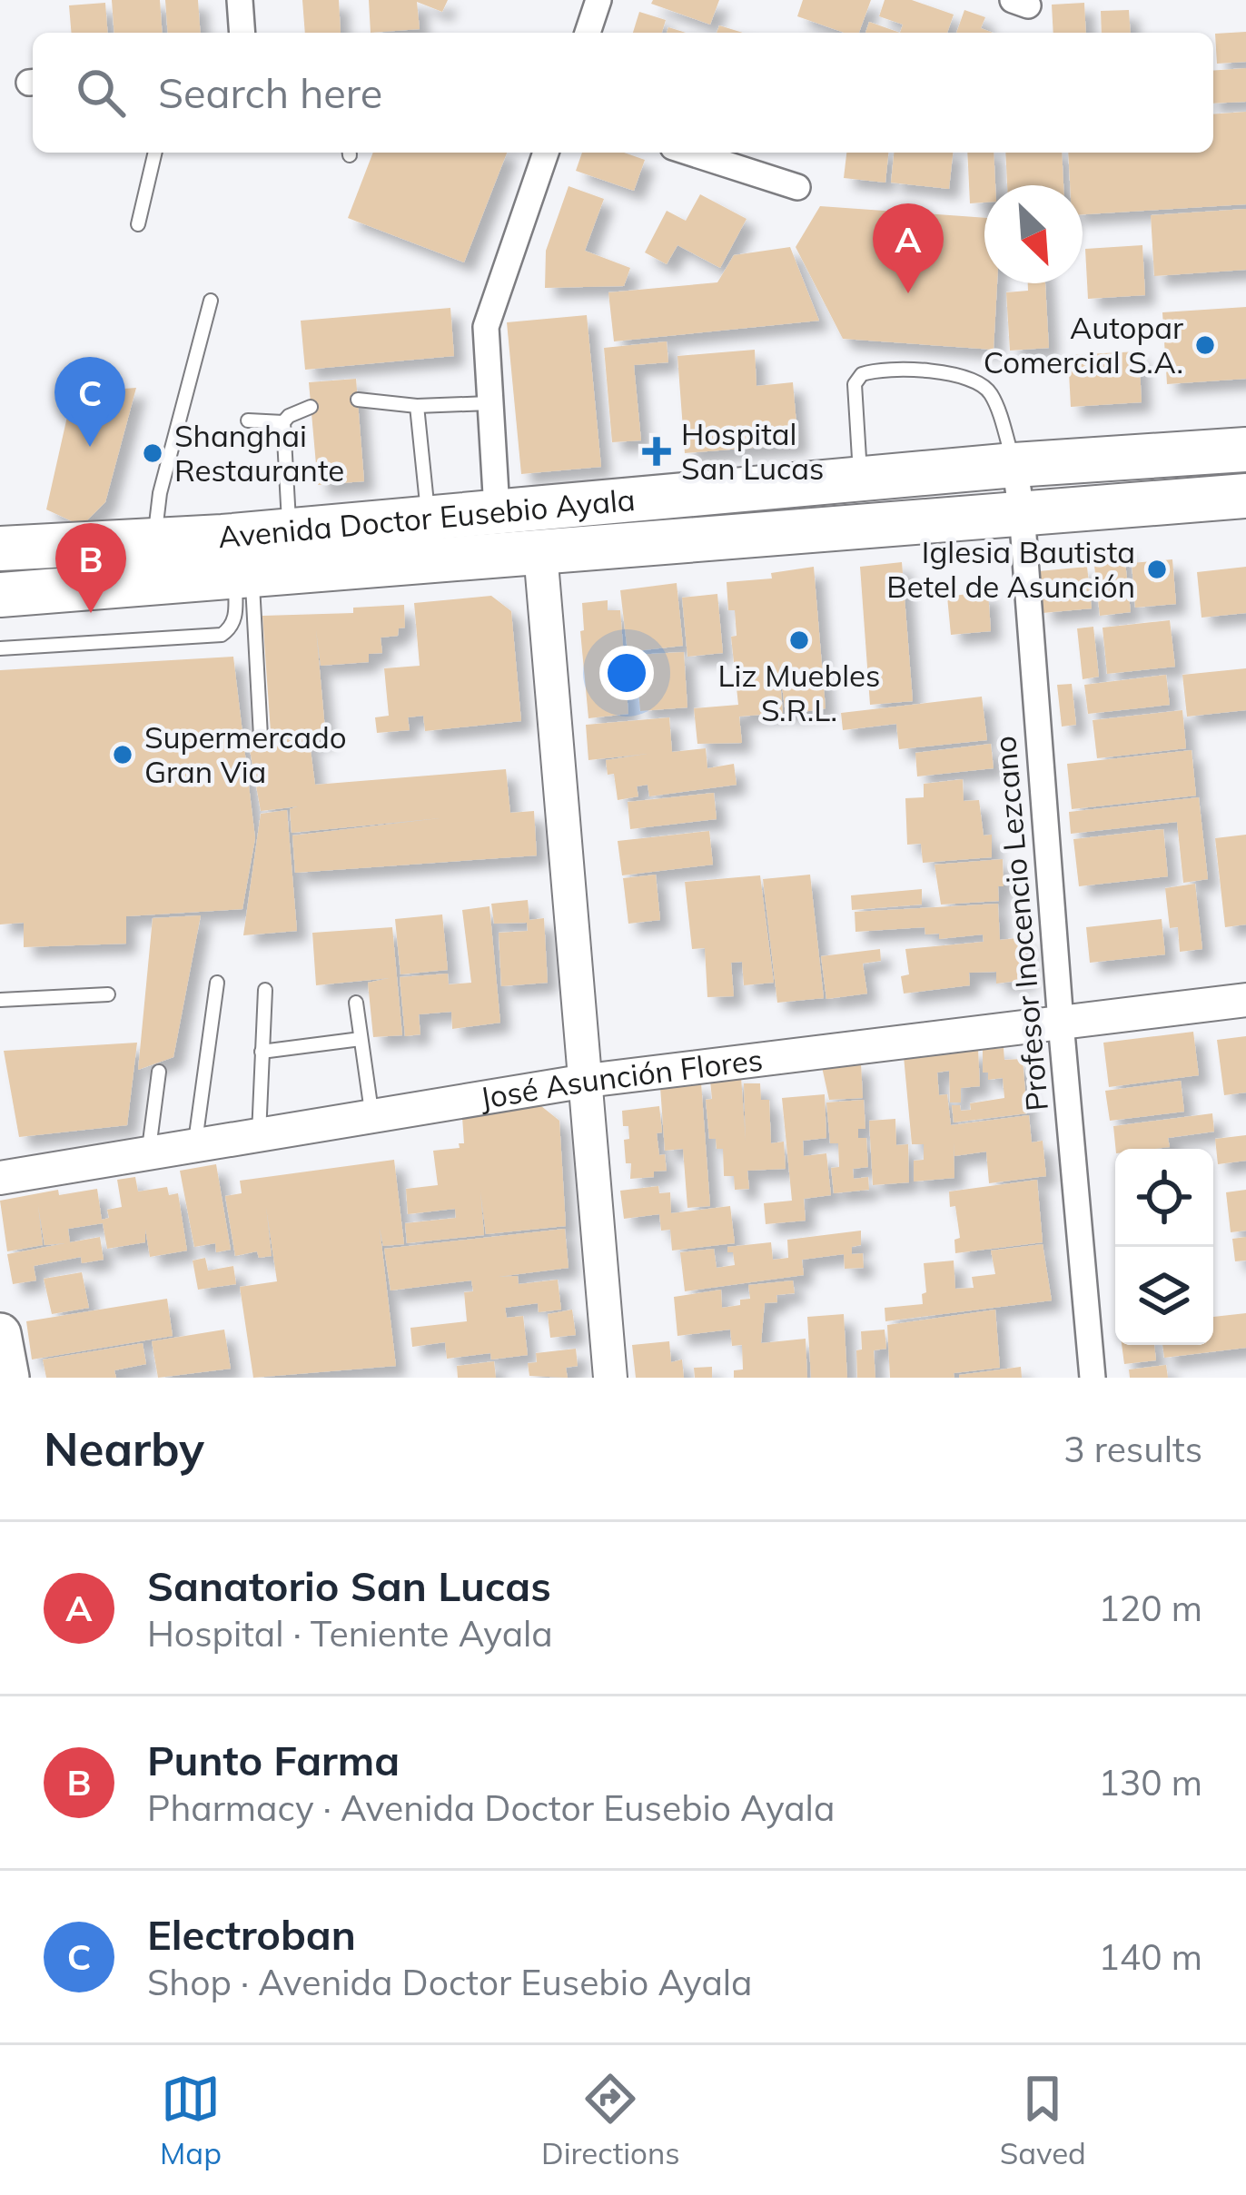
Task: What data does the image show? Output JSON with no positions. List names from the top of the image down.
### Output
{
  "streets": {
    "highway": ["Avenida Doctor Eusebio Ayala"],
    "street": ["Profesor Inocencio Lezcano", "José Asunción Flores"]
  },
  "crossings": [
    ["Avenida Doctor Eusebio Ayala", "Profesor Inocencio Lezcano"],
    ["Profesor Inocencio Lezcano", "José Asunción Flores"]
  ],
  "places": {
    "other": [
      "Autopar Comercial S.A.",
      "Shanghai Restaurante",
      "Iglesia Bautista Betel de Asunción",
      "Liz Muebles S.R.L.",
      "Supermercado Gran Via"
    ],
    "health": ["Hospital San Lucas"]
  },
  "north": "bottom right",
  "page": {
    "search": "Search here",
    "pins": ["A", "C", "B"],
    "heading": ["Nearby", "3 results"],
    "list": [
      {
        "mark": "A",
        "name": "Sanatorio San Lucas",
        "note": "Hospital · Teniente Ayala",
        "value": "120 m"
      },
      {
        "mark": "B",
        "name": "Punto Farma",
        "note": "Pharmacy · Avenida Doctor Eusebio Ayala",
        "value": "130 m"
      },
      {
        "mark": "C",
        "name": "Electroban",
        "note": "Shop · Avenida Doctor Eusebio Ayala",
        "value": "140 m"
      }
    ],
    "nav": ["Map", "Directions", "Saved"]
  }
}
